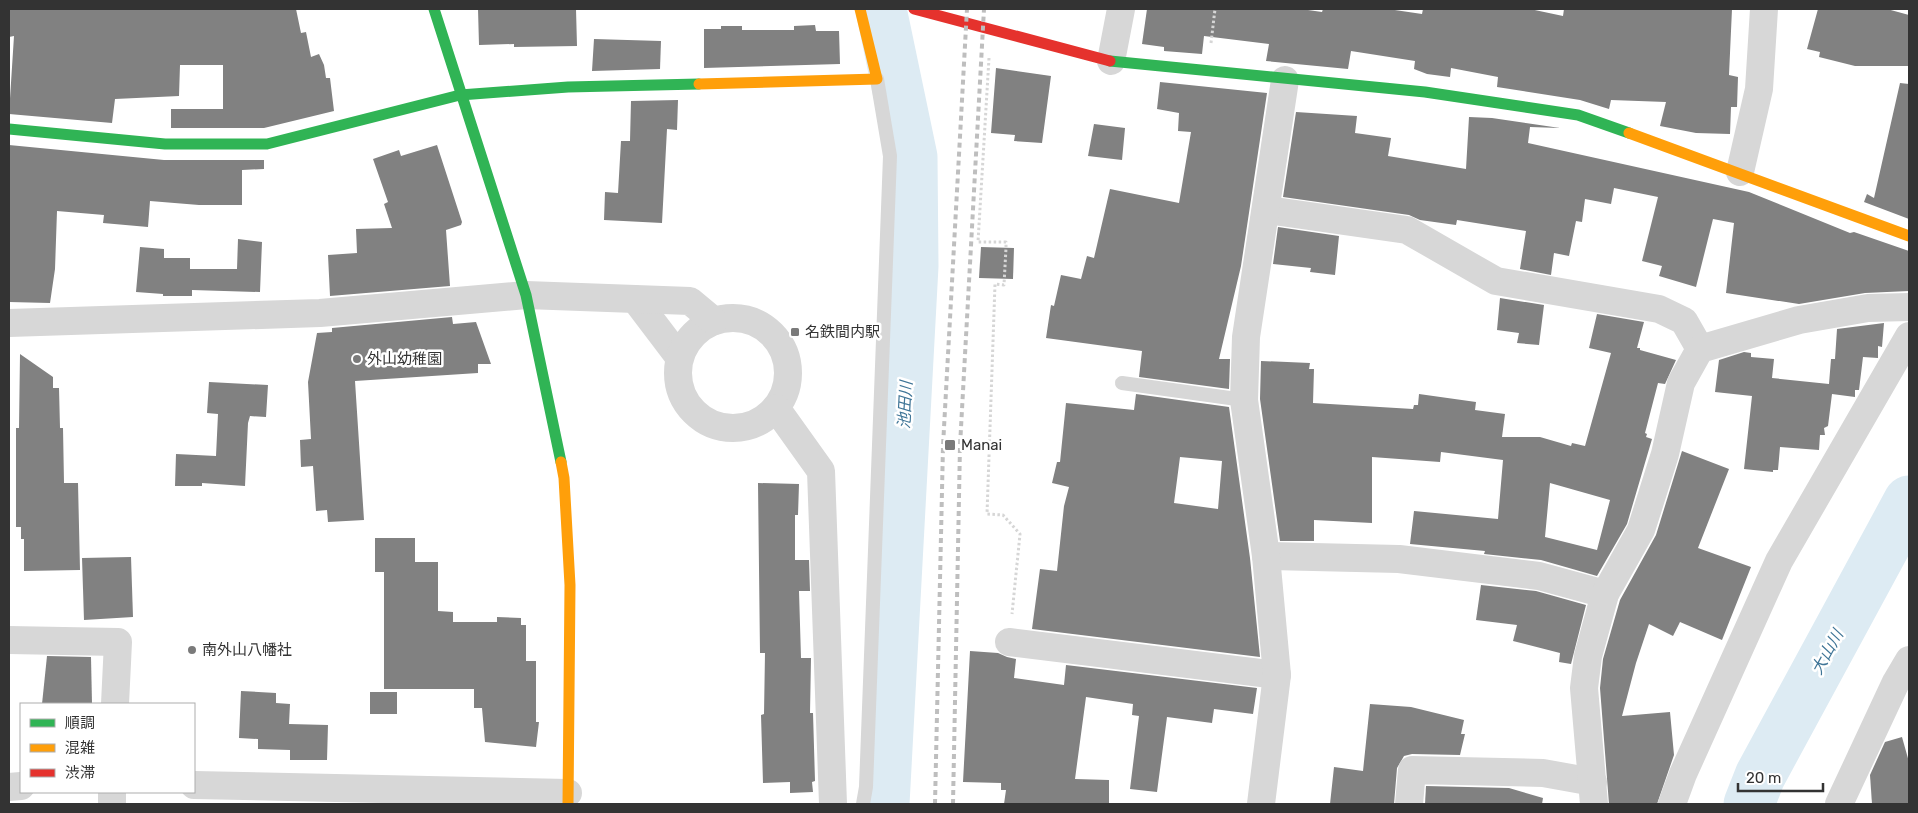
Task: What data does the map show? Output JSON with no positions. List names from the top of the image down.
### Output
{
  "water": ["池田川", "大山川"],
  "places": {
    "transit": ["名鉄間内駅", "Manai"],
    "other": ["外山幼稚園", "南外山八幡社"]
  },
  "legend": ["順調", "混雑", "渋滞"],
  "scale_bar": "20 m"
}
